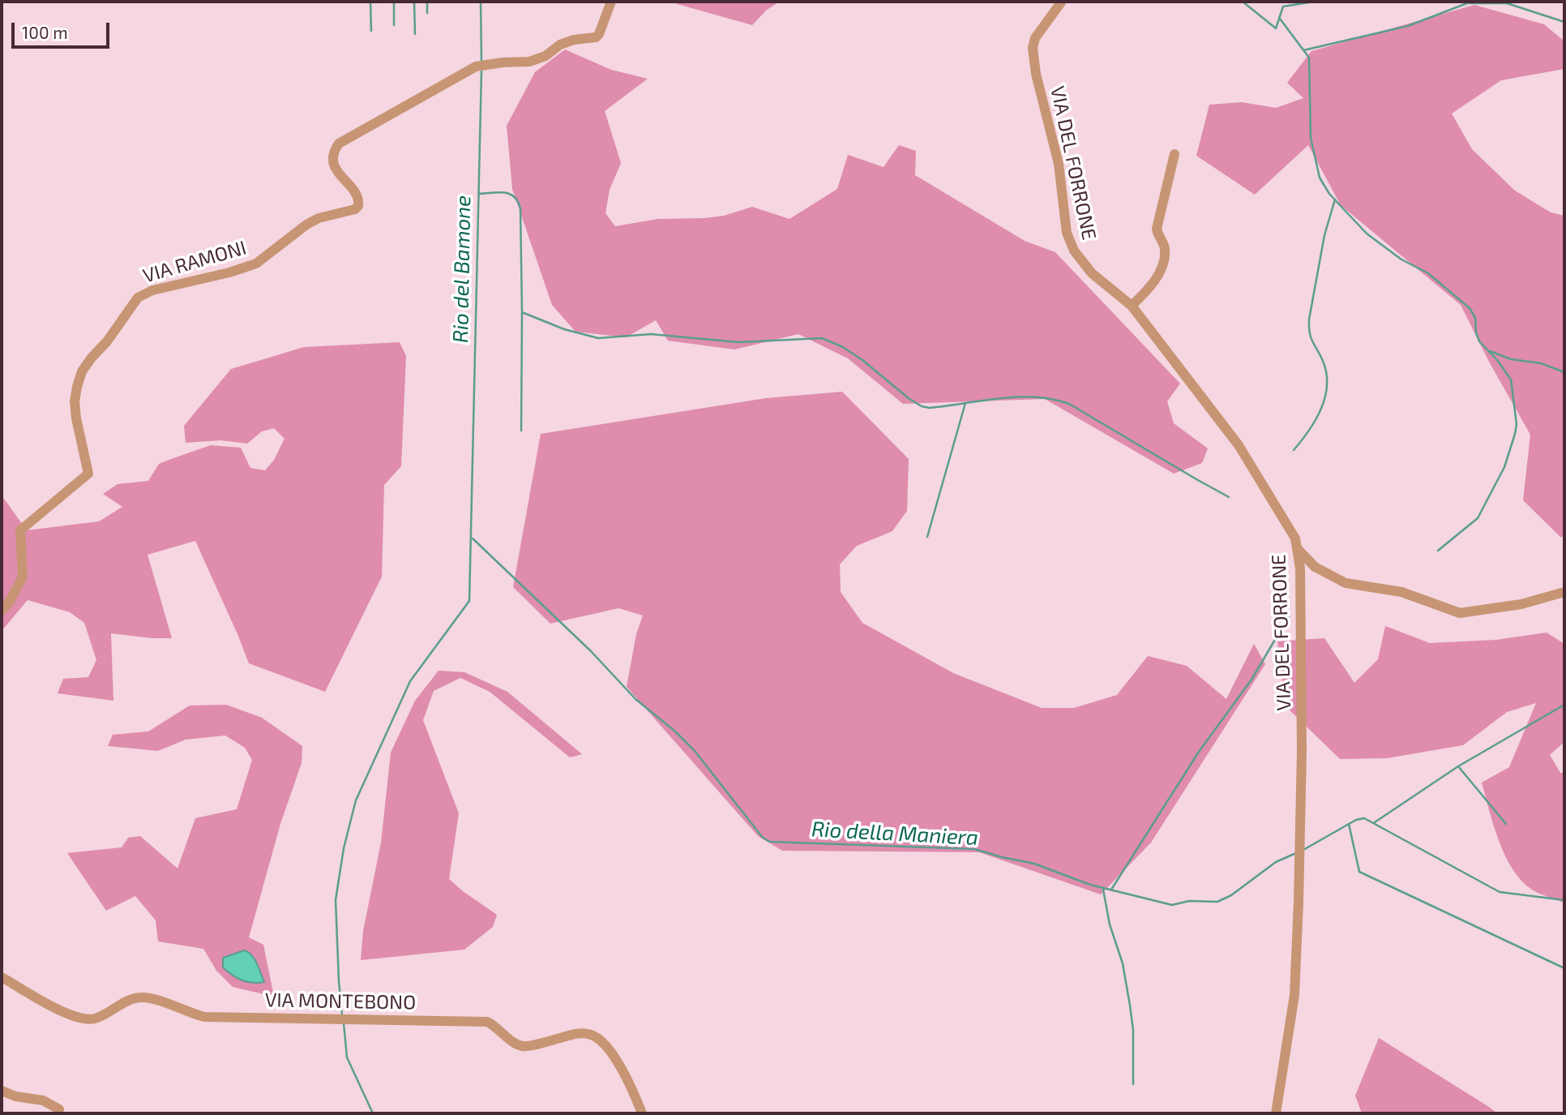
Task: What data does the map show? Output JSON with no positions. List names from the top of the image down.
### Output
{
  "streets": {
    "street": ["VIA DEL FORRONE", "VIA RAMONI", "VIA MONTEBONO"]
  },
  "water": ["Rio del Bamone", "Rio della Maniera"],
  "scale_bar": "100 m"
}
